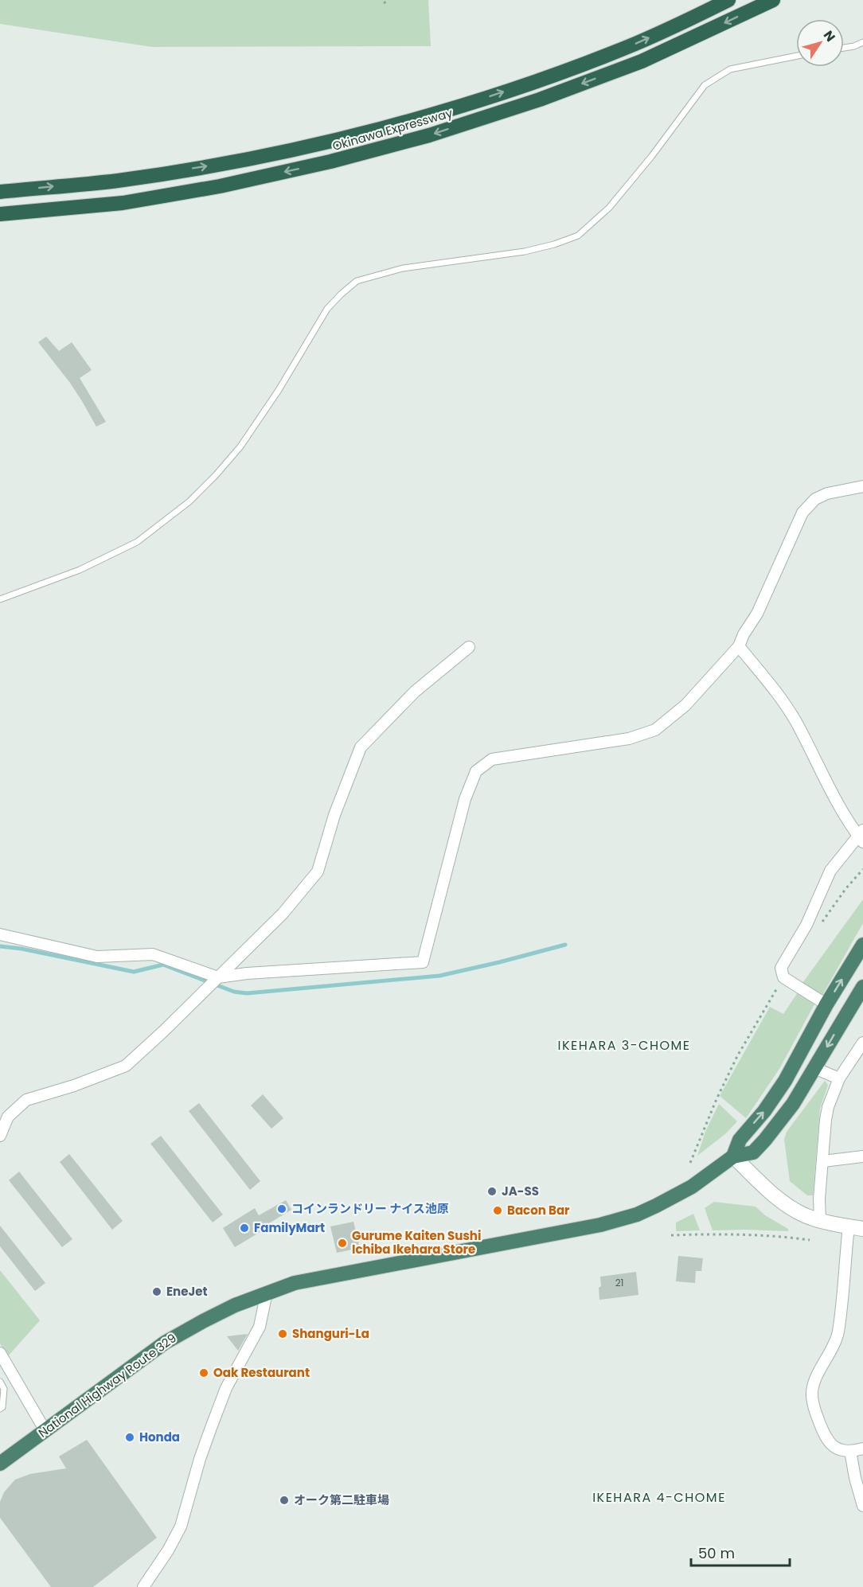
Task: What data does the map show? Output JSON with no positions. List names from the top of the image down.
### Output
{
  "streets": {
    "highway": ["Okinawa Expressway", "National Highway Route 329"]
  },
  "districts": ["IKEHARA 3-CHOME", "IKEHARA 4-CHOME"],
  "places": [
    "JA-SS",
    "コインランドリー ナイス池原",
    "Bacon Bar",
    "FamilyMart",
    "Gurume Kaiten Sushi Ichiba Ikehara Store",
    "EneJet",
    "Shanguri-La",
    "Oak Restaurant",
    "Honda",
    "オーク第二駐車場"
  ],
  "house_numbers": ["21"],
  "scale_bar": "50 m",
  "north": "top right"
}
